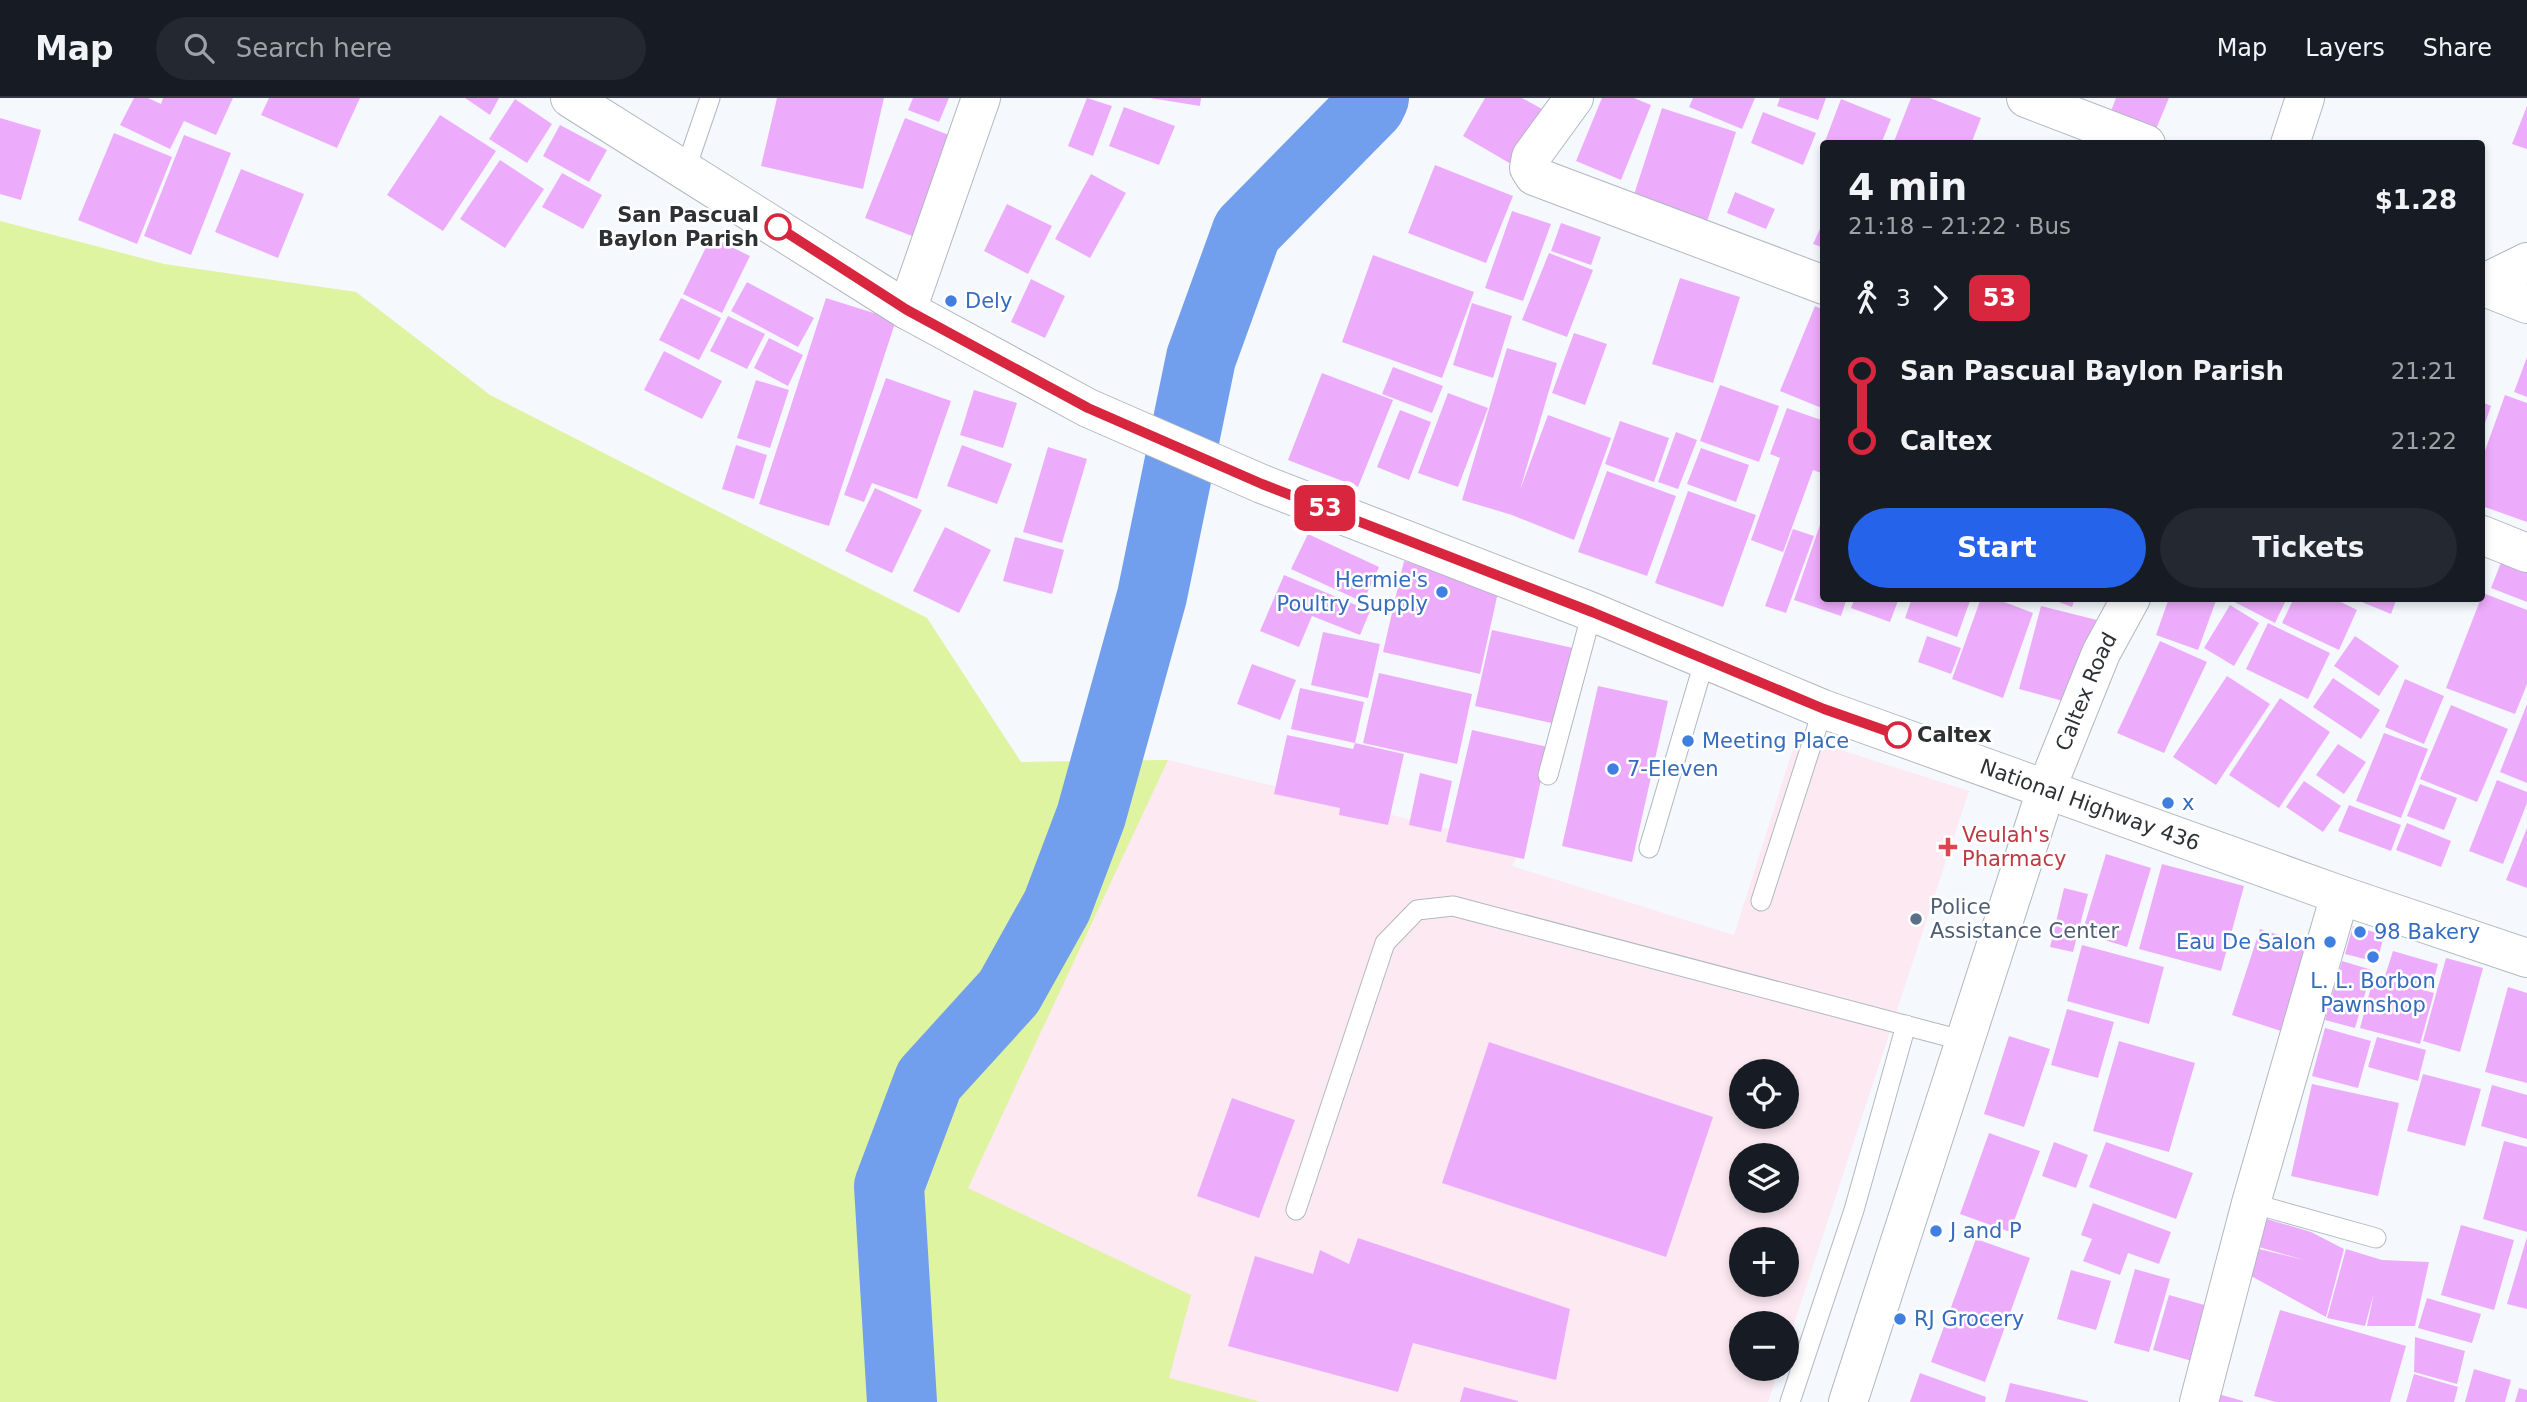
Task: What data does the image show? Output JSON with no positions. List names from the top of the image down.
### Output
{
  "streets": {
    "street": ["Caltex Road", "National Highway 436"]
  },
  "crossings": [
    ["Caltex Road", "National Highway 436"]
  ],
  "places": {
    "other": [
      "San Pascual Baylon Parish",
      "Dely",
      "Hermie's Poultry Supply",
      "Caltex",
      "Meeting Place",
      "7-Eleven",
      "x",
      "Police Assistance Center",
      "98 Bakery",
      "Eau De Salon",
      "L. L. Borbon Pawnshop",
      "J and P",
      "RJ Grocery"
    ],
    "health": ["Veulah's Pharmacy"]
  },
  "lines": ["bus line 53"],
  "page": {
    "header": "Map",
    "search": "Search here",
    "nav": ["Map", "Layers", "Share"],
    "on_map": "53",
    "heading": ["4 min", "21:18 – 21:22 · Bus", "$1.28"],
    "legs": ["3", "53"],
    "list": [
      {
        "name": "San Pascual Baylon Parish",
        "value": "21:21"
      },
      {
        "name": "Caltex",
        "value": "21:22"
      }
    ],
    "buttons": ["Start", "Tickets"],
    "map_buttons": ["+", "−"]
  }
}
